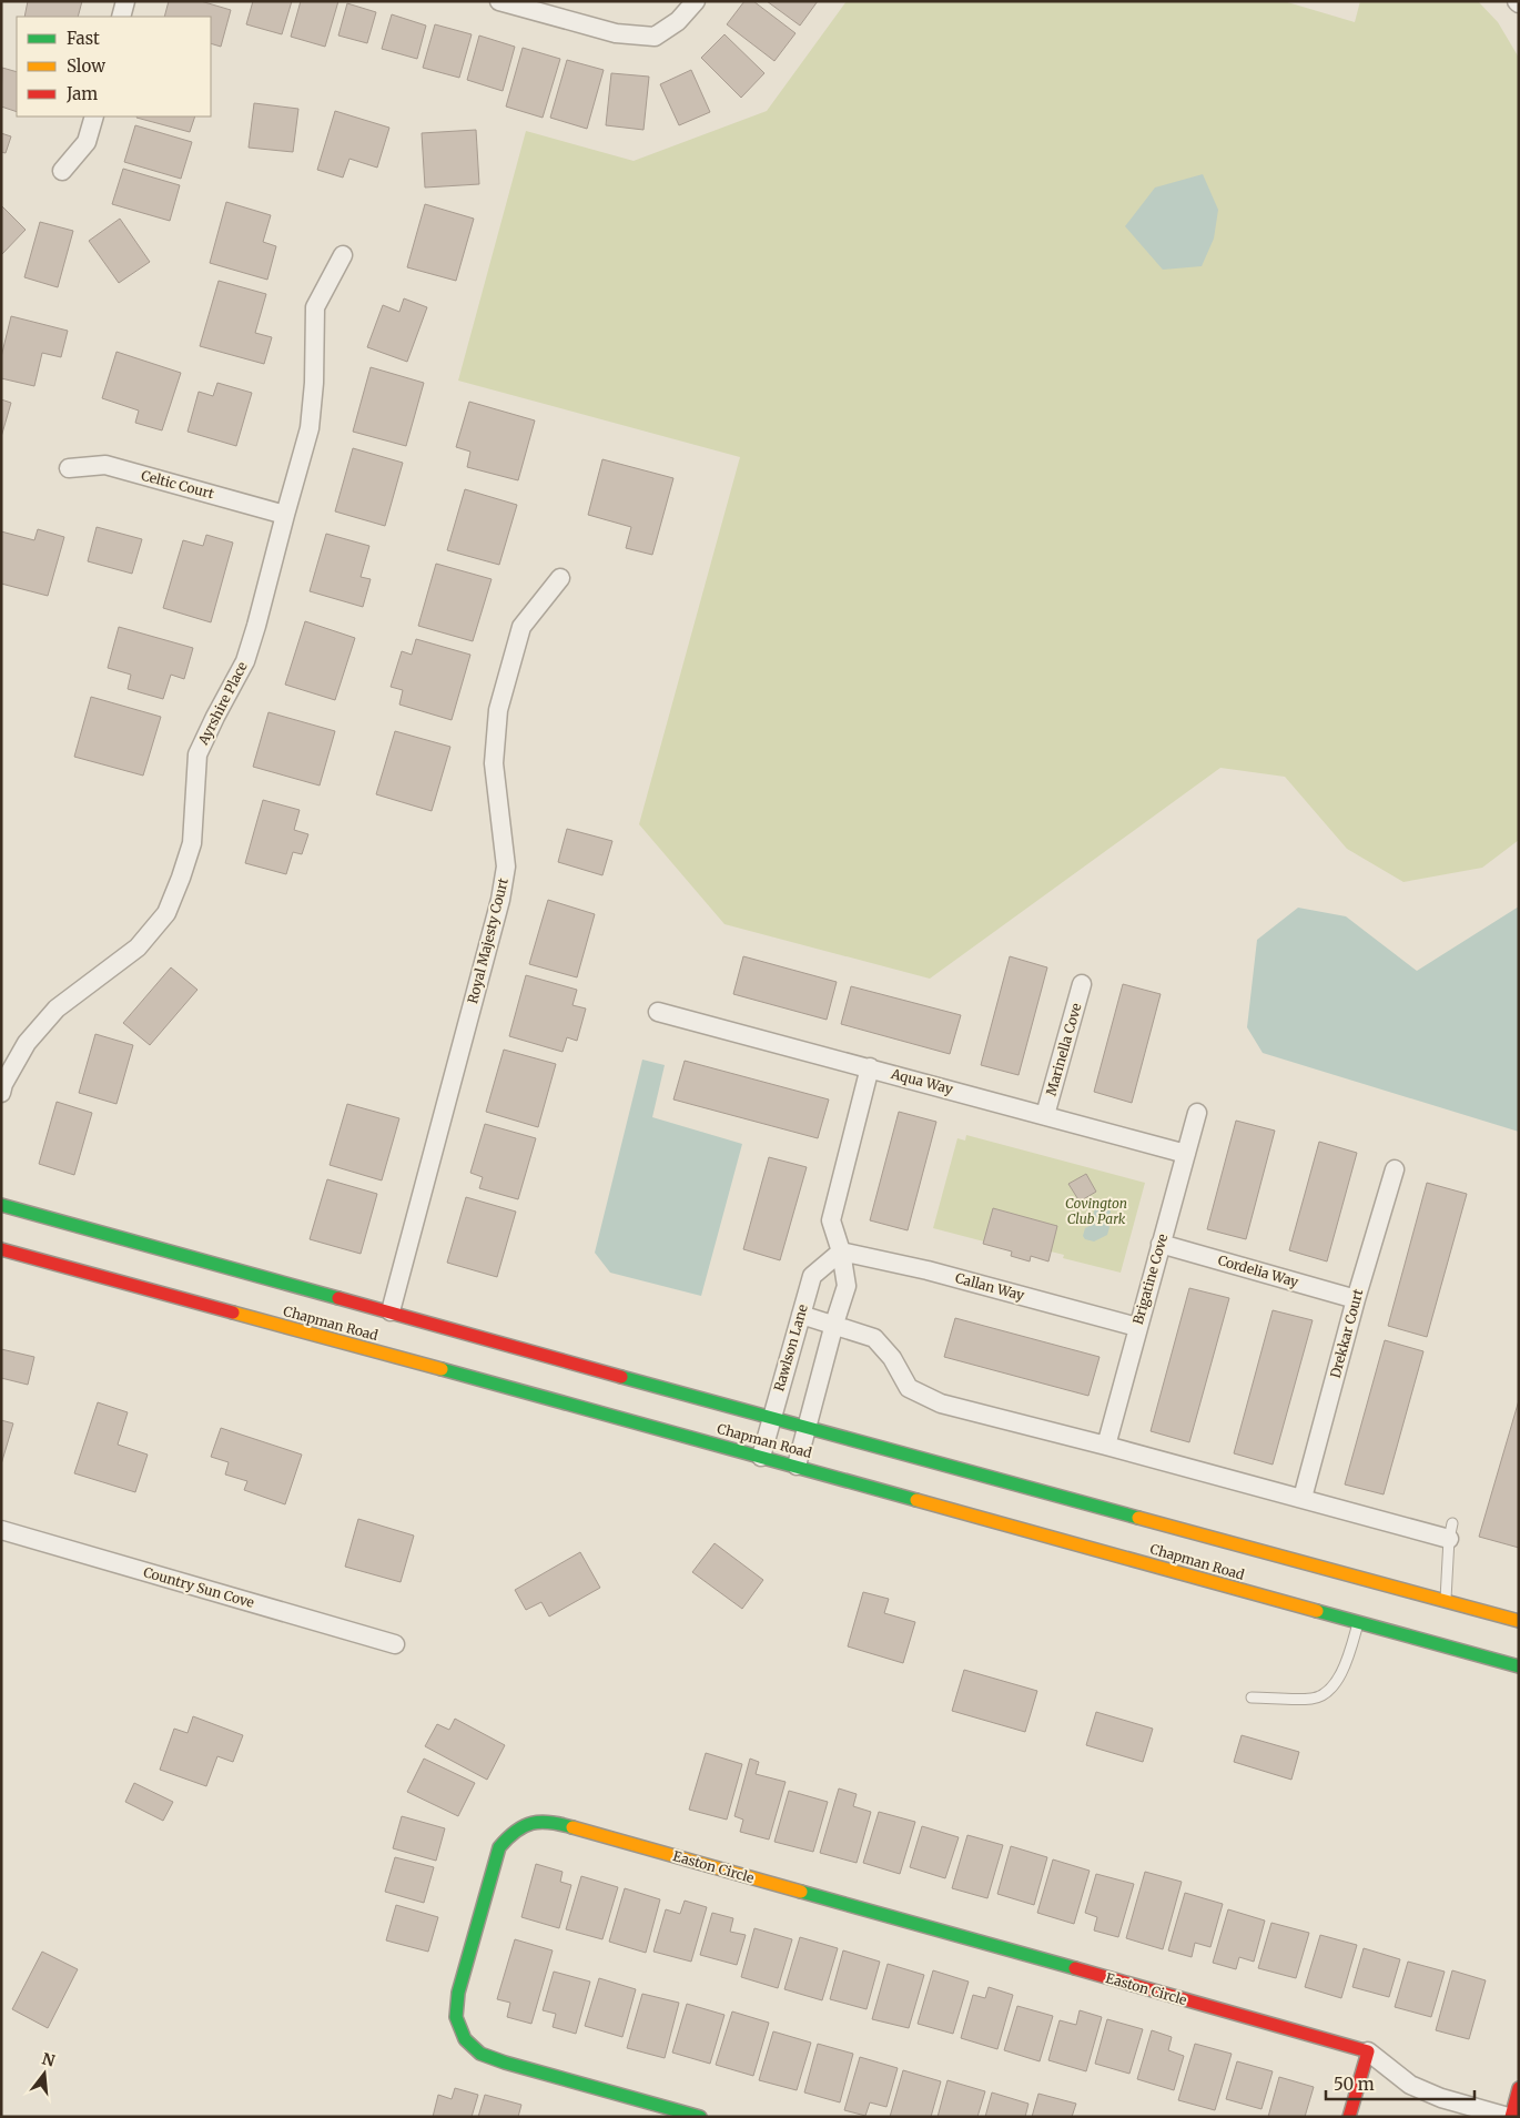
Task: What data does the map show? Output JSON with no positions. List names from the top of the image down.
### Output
{
  "streets": {
    "street": [
      "Celtic Court",
      "Ayrshire Place",
      "Royal Majesty Court",
      "Marinella Cove",
      "Aqua Way",
      "Cordelia Way",
      "Brigatine Cove",
      "Callan Way",
      "Chapman Road",
      "Drekkar Court",
      "Rawlson Lane",
      "Country Sun Cove",
      "Easton Circle"
    ]
  },
  "crossings": [
    ["Celtic Court", "Ayrshire Place"],
    ["Royal Majesty Court", "Chapman Road"],
    ["Marinella Cove", "Aqua Way"],
    ["Aqua Way", "Brigatine Cove"],
    ["Cordelia Way", "Brigatine Cove"],
    ["Cordelia Way", "Drekkar Court"],
    ["Brigatine Cove", "Callan Way"],
    ["Callan Way", "Rawlson Lane"],
    ["Chapman Road", "Rawlson Lane"]
  ],
  "parks": ["Covington Club Park"],
  "legend": ["Fast", "Slow", "Jam"],
  "scale_bar": "50 m",
  "north": "top"
}
